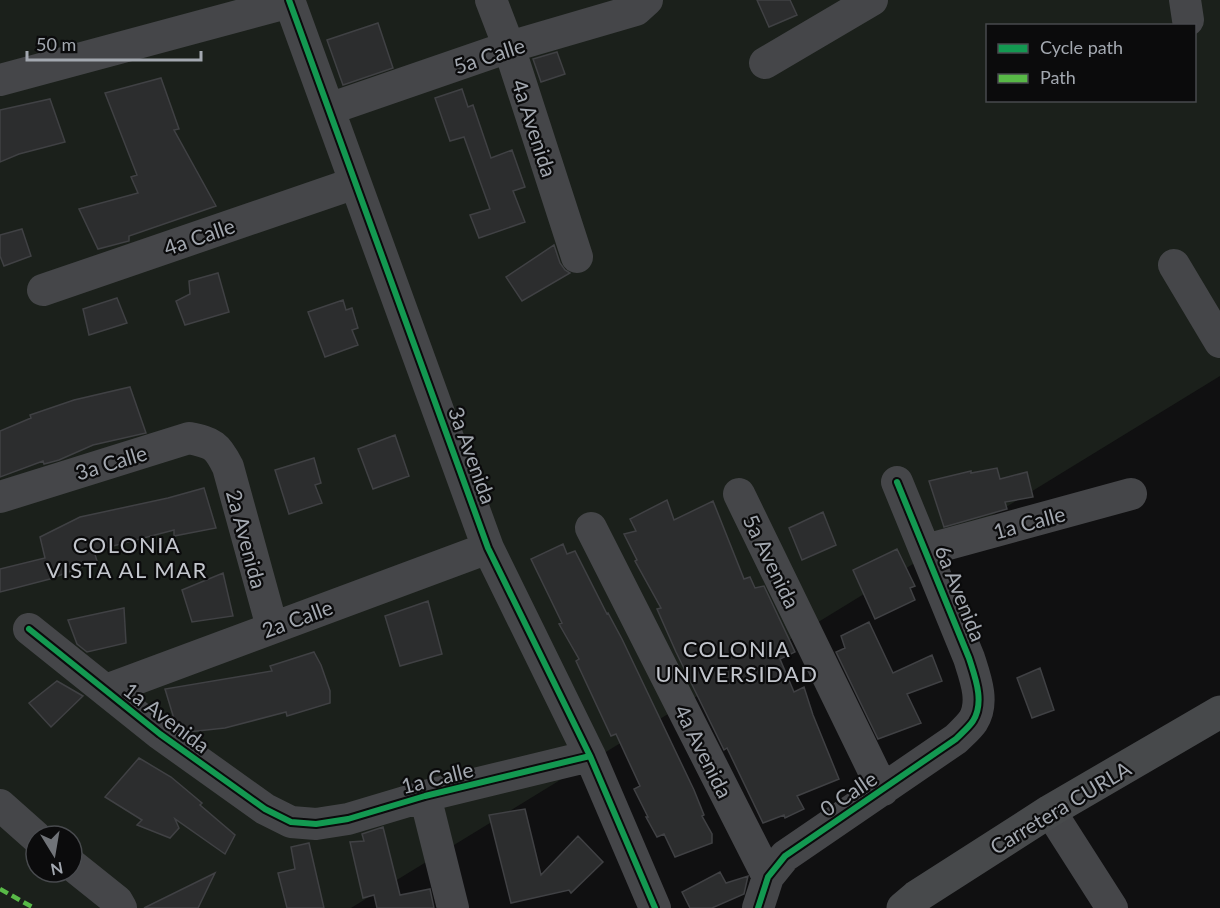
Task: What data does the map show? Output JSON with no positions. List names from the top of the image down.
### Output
{
  "streets": {
    "main road": ["Carretera CURLA"],
    "street": [
      "5a Calle",
      "4a Avenida",
      "4a Calle",
      "3a Avenida",
      "3a Calle",
      "1a Calle",
      "2a Avenida",
      "5a Avenida",
      "6a Avenida",
      "2a Calle",
      "1a Avenida",
      "0 Calle"
    ]
  },
  "crossings": [
    ["5a Calle", "4a Avenida"],
    ["5a Calle", "3a Avenida"],
    ["4a Avenida", "0 Calle"],
    ["4a Calle", "3a Avenida"],
    ["3a Avenida", "1a Calle"],
    ["3a Avenida", "2a Calle"],
    ["3a Calle", "2a Avenida"],
    ["1a Calle", "6a Avenida"],
    ["1a Calle", "1a Avenida"],
    ["2a Avenida", "2a Calle"],
    ["5a Avenida", "0 Calle"],
    ["6a Avenida", "0 Calle"],
    ["2a Calle", "1a Avenida"]
  ],
  "districts": ["COLONIA VISTA AL MAR", "COLONIA UNIVERSIDAD"],
  "legend": ["Cycle path", "Path"],
  "scale_bar": "50 m",
  "north": "bottom"
}
